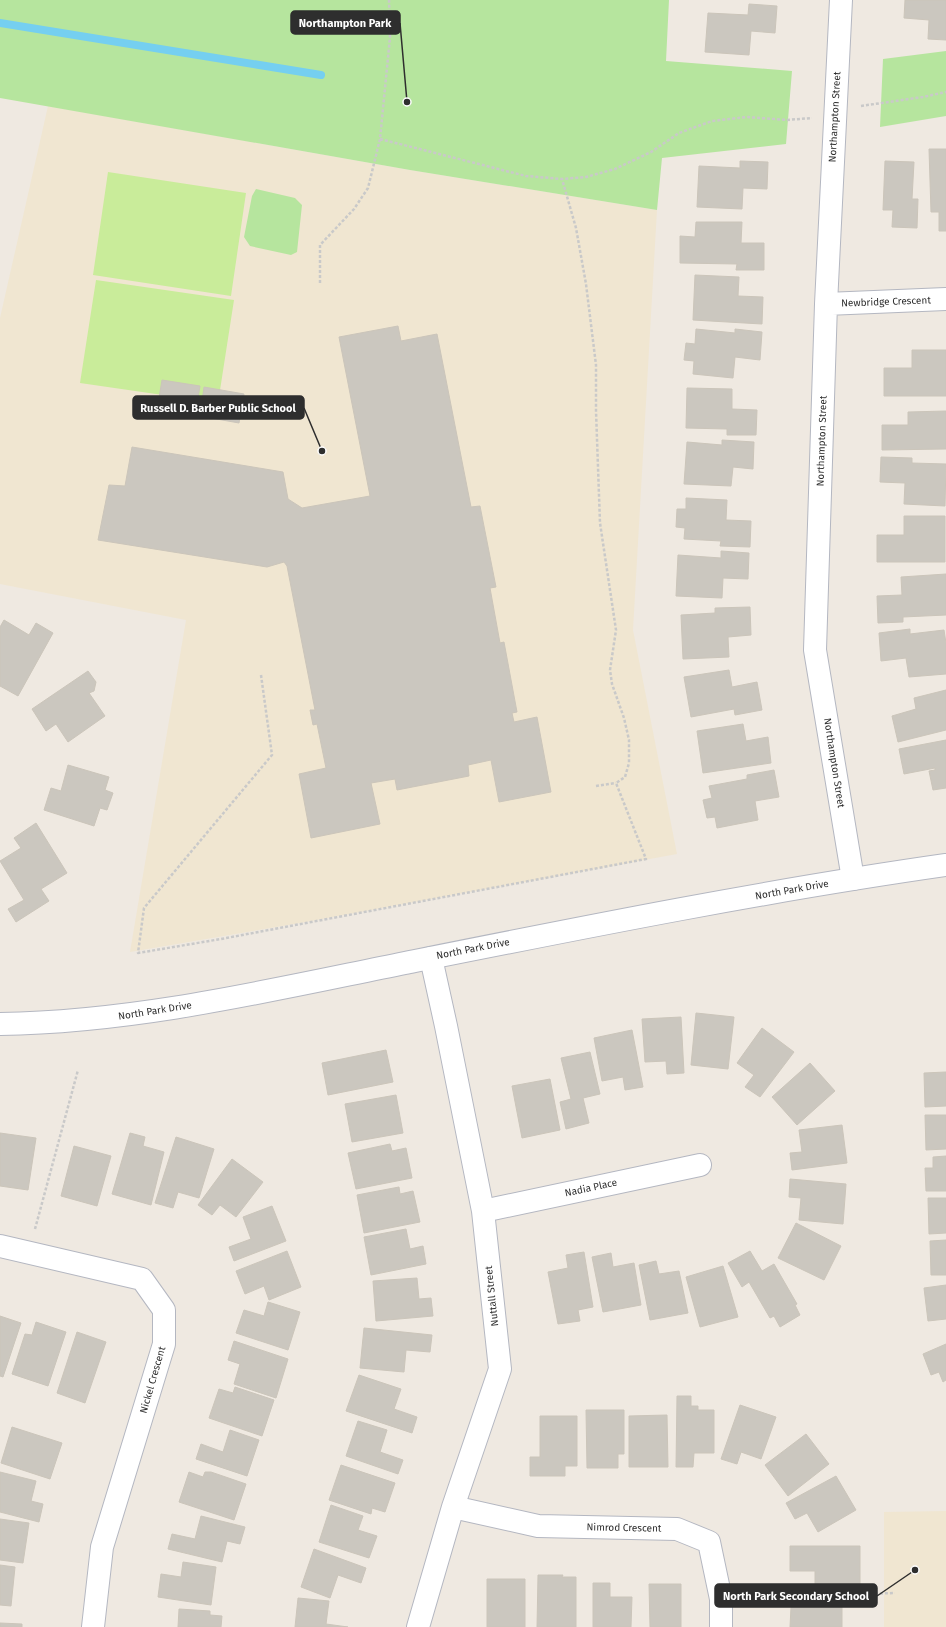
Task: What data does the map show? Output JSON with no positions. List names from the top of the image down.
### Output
{
  "streets": {
    "street": [
      "Northampton Street",
      "Newbridge Crescent",
      "North Park Drive",
      "Nadia Place",
      "Nuttall Street",
      "Nickel Crescent",
      "Nimrod Crescent"
    ]
  },
  "crossings": [
    ["Northampton Street", "Newbridge Crescent"],
    ["Northampton Street", "North Park Drive"],
    ["North Park Drive", "Nuttall Street"],
    ["Nadia Place", "Nuttall Street"],
    ["Nuttall Street", "Nimrod Crescent"]
  ],
  "places": ["Northampton Park", "Russell D. Barber Public School", "North Park Secondary School"]
}
